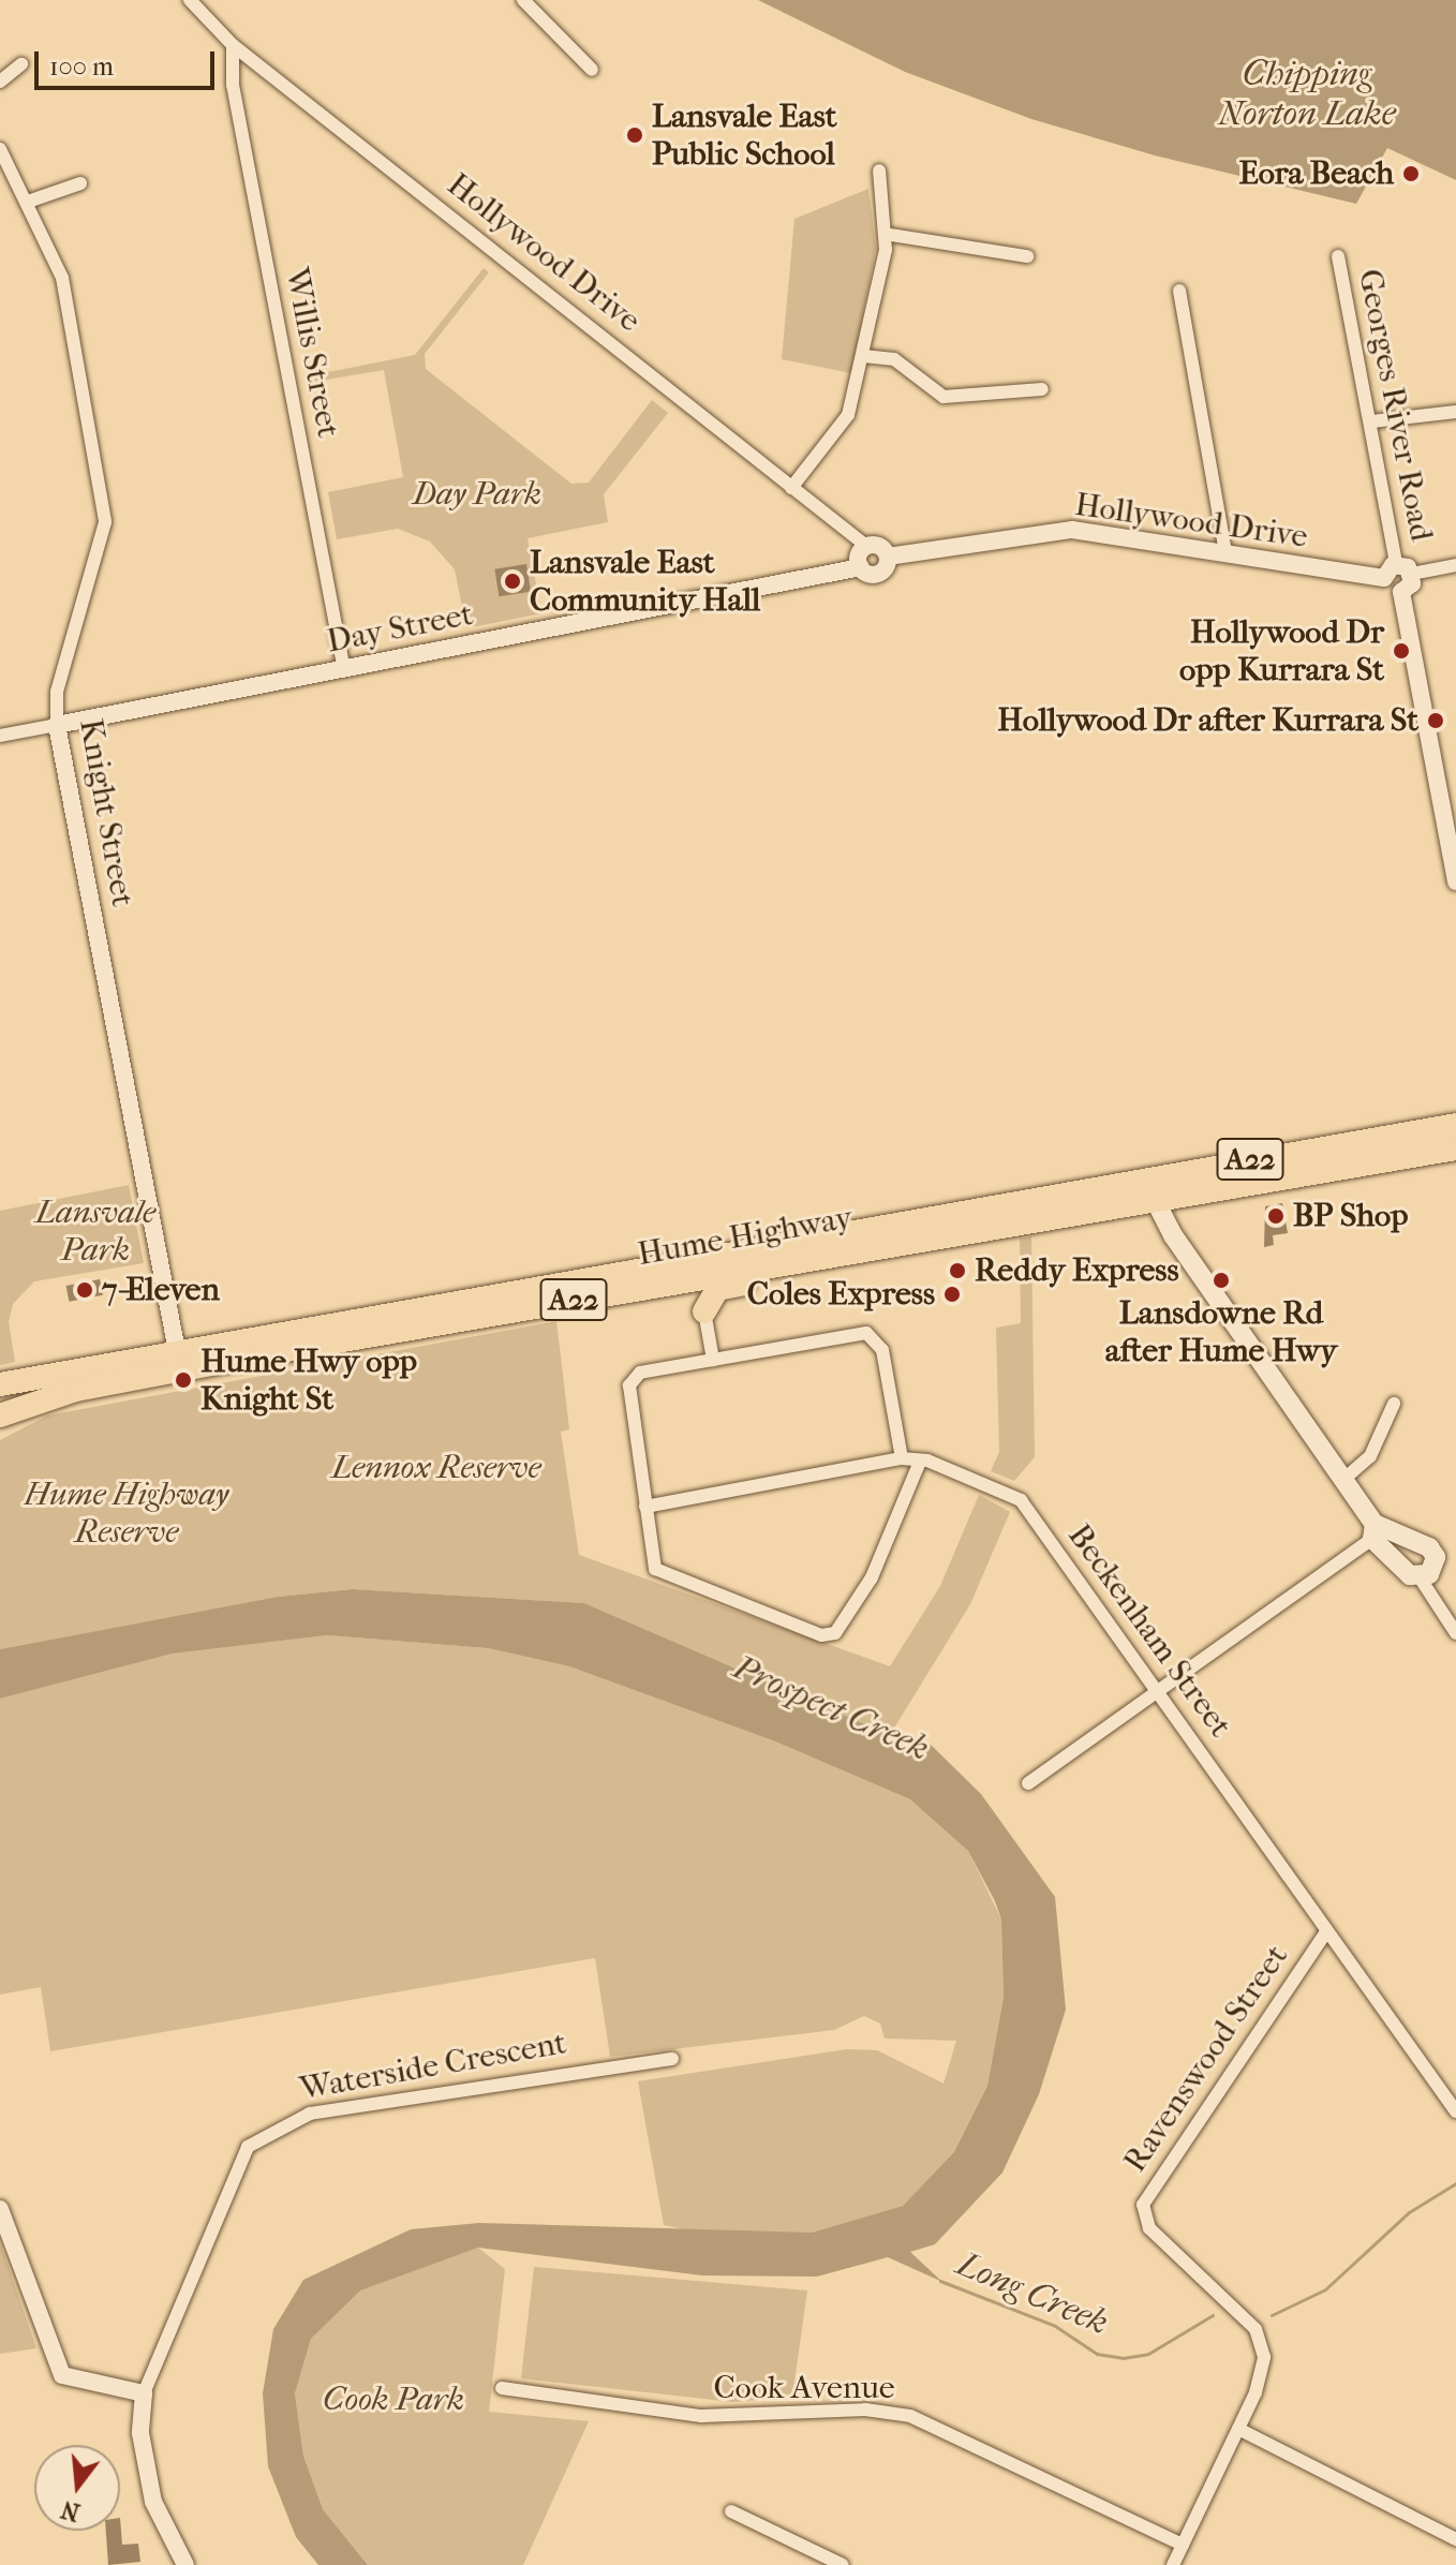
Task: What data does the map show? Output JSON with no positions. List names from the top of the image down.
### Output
{
  "streets": {
    "highway": ["A22", "Hume Highway"],
    "street": [
      "Hollywood Drive",
      "Willis Street",
      "Georges River Road",
      "Day Street",
      "Knight Street",
      "Beckenham Street",
      "Ravenswood Street",
      "Waterside Crescent",
      "Cook Avenue"
    ]
  },
  "crossings": [
    ["Hollywood Drive", "Willis Street"],
    ["Hollywood Drive", "Day Street"],
    ["Willis Street", "Day Street"],
    ["Day Street", "Knight Street"],
    ["Knight Street", "Hume Highway"],
    ["Beckenham Street", "Ravenswood Street"]
  ],
  "water": ["Chipping Norton Lake", "Prospect Creek", "Long Creek"],
  "parks": [
    "Day Park",
    "Lansvale Park",
    "Lennox Reserve",
    "Hume Highway Reserve",
    "Cook Park"
  ],
  "places": [
    "Lansvale East Public School",
    "Eora Beach",
    "Lansvale East Community Hall",
    "Hollywood Dr opp Kurrara St",
    "Hollywood Dr after Kurrara St",
    "BP Shop",
    "Reddy Express",
    "Lansdowne Rd after Hume Hwy",
    "7-Eleven",
    "Coles Express",
    "Hume Hwy opp Knight St"
  ],
  "scale_bar": "100 m",
  "north": "bottom"
}
